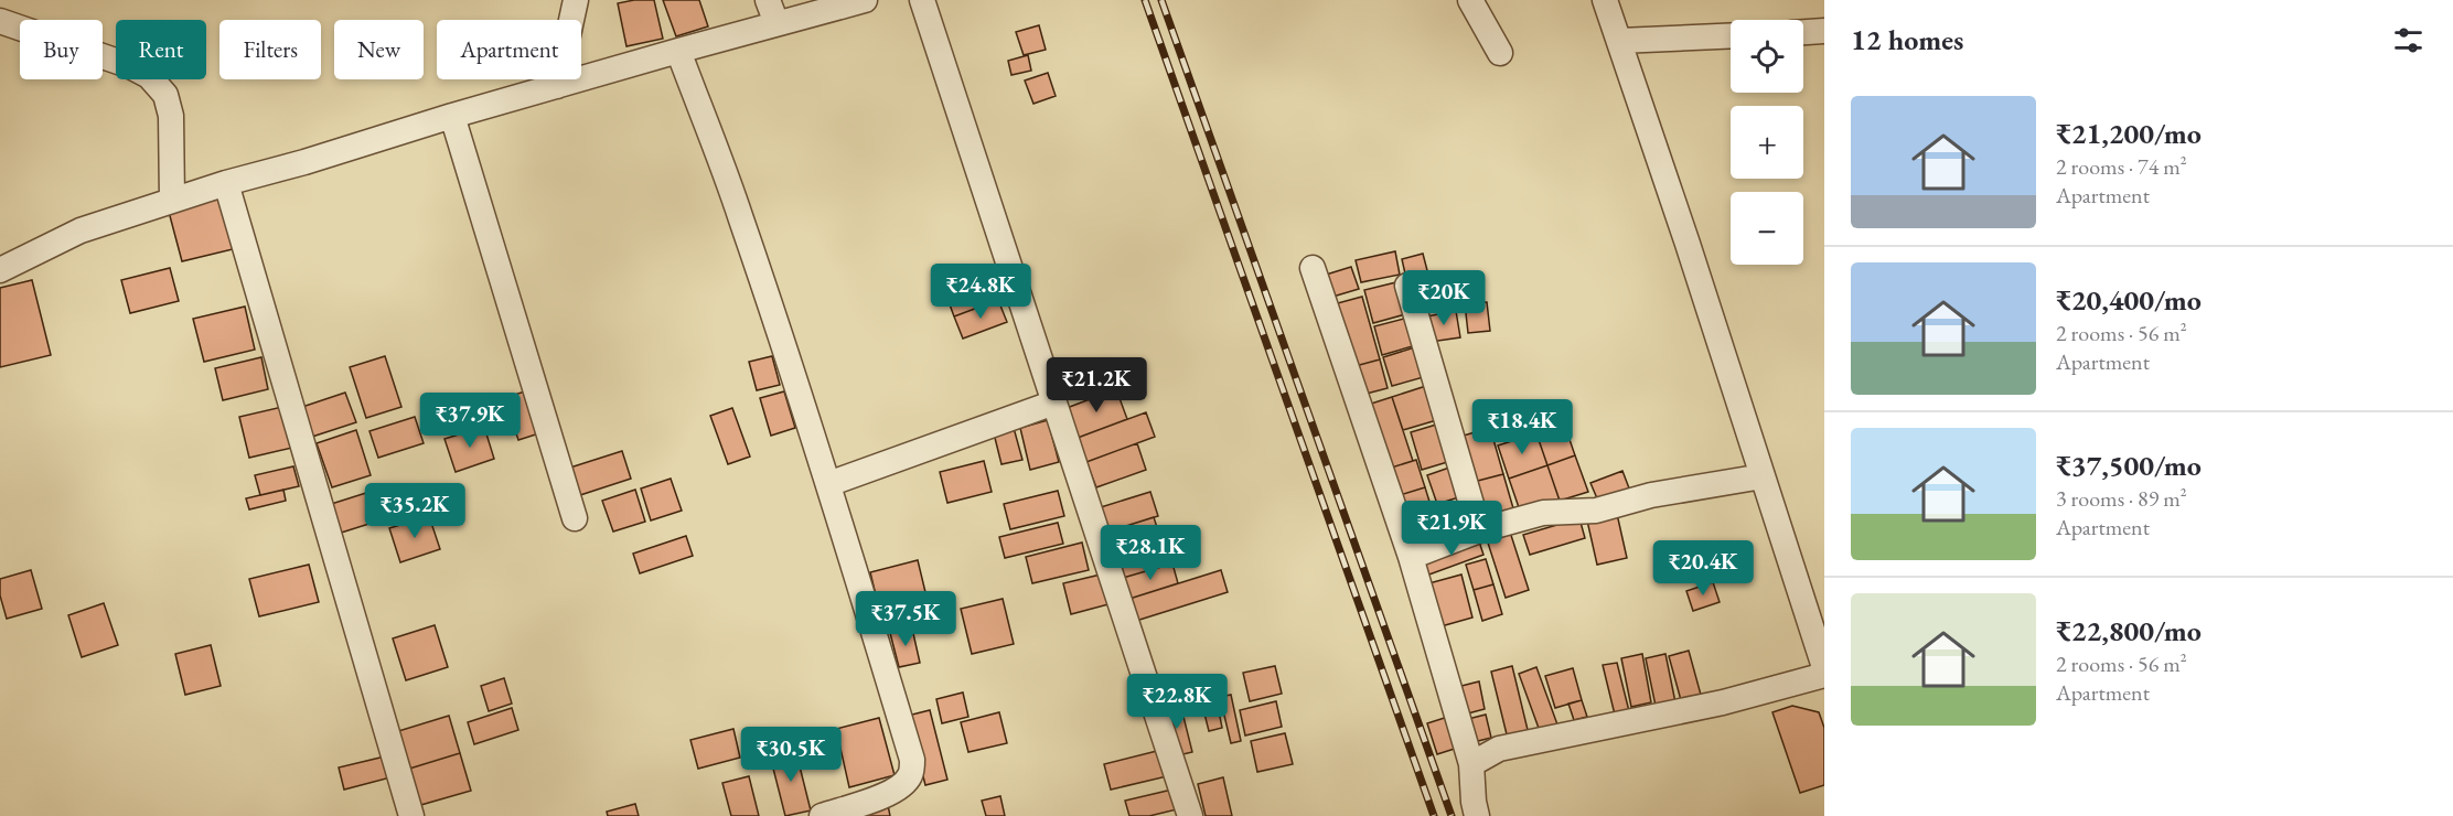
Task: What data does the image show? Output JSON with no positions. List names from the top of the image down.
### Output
{
  "page": {
    "heading": "12 homes",
    "map_buttons": ["+", "−"],
    "chip": [
      "Buy",
      "Rent",
      "Filters",
      "New",
      "Apartment"
    ],
    "list": [
      {
        "name": "₹21,200/mo",
        "note": "2 rooms · 74 m² · Apartment"
      },
      {
        "name": "₹20,400/mo",
        "note": "2 rooms · 56 m² · Apartment"
      },
      {
        "name": "₹37,500/mo",
        "note": "3 rooms · 89 m² · Apartment"
      },
      {
        "name": "₹22,800/mo",
        "note": "2 rooms · 56 m² · Apartment"
      }
    ],
    "price": [
      "₹24.8K",
      "₹20K",
      "₹21.2K",
      "₹37.9K",
      "₹18.4K",
      "₹35.2K",
      "₹21.9K",
      "₹28.1K",
      "₹20.4K",
      "₹37.5K",
      "₹22.8K",
      "₹30.5K"
    ]
  }
}
